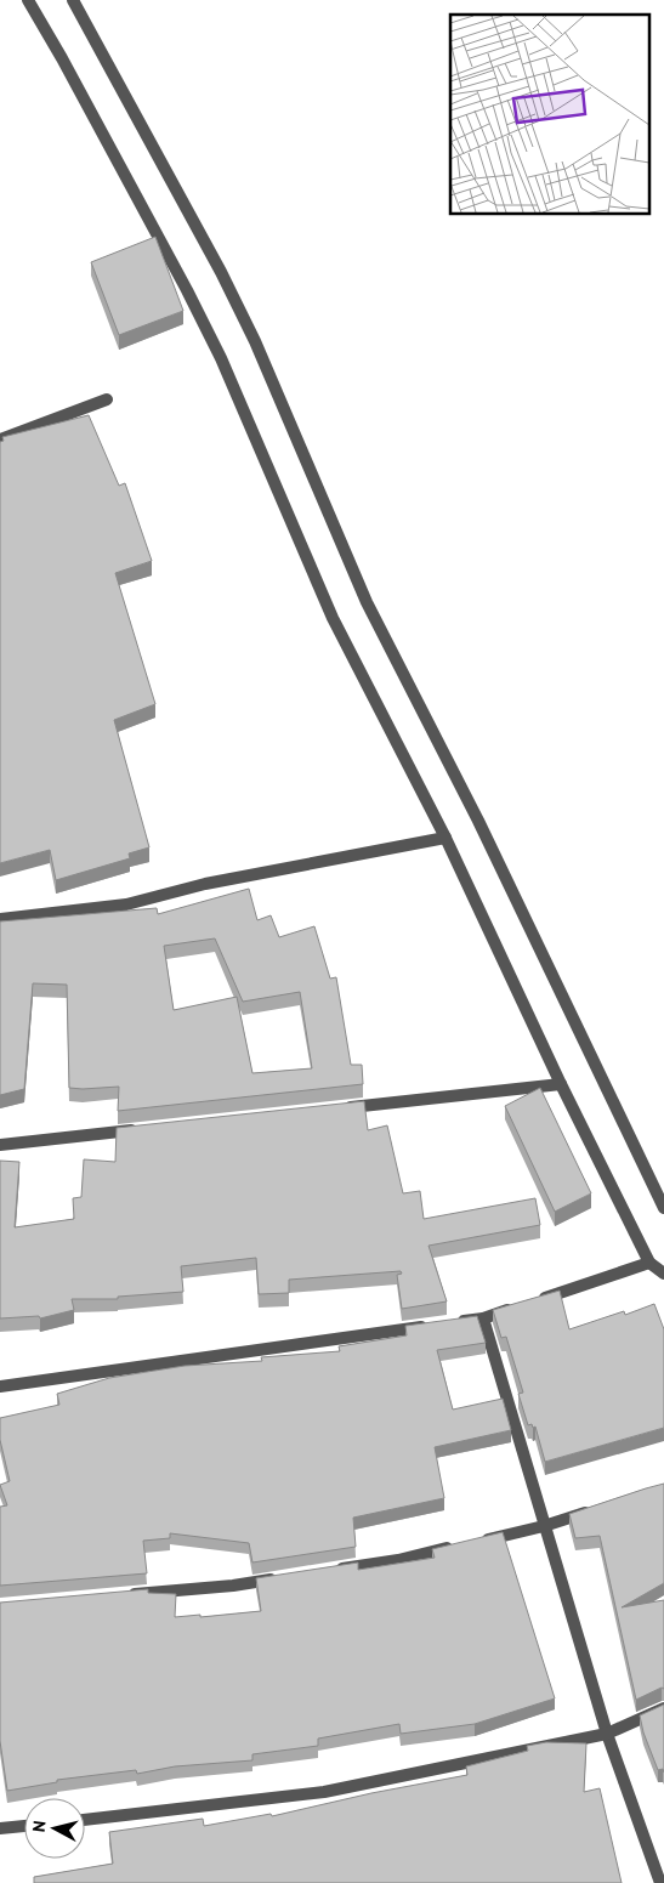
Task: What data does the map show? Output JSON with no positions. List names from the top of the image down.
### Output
{
  "north": "left"
}
